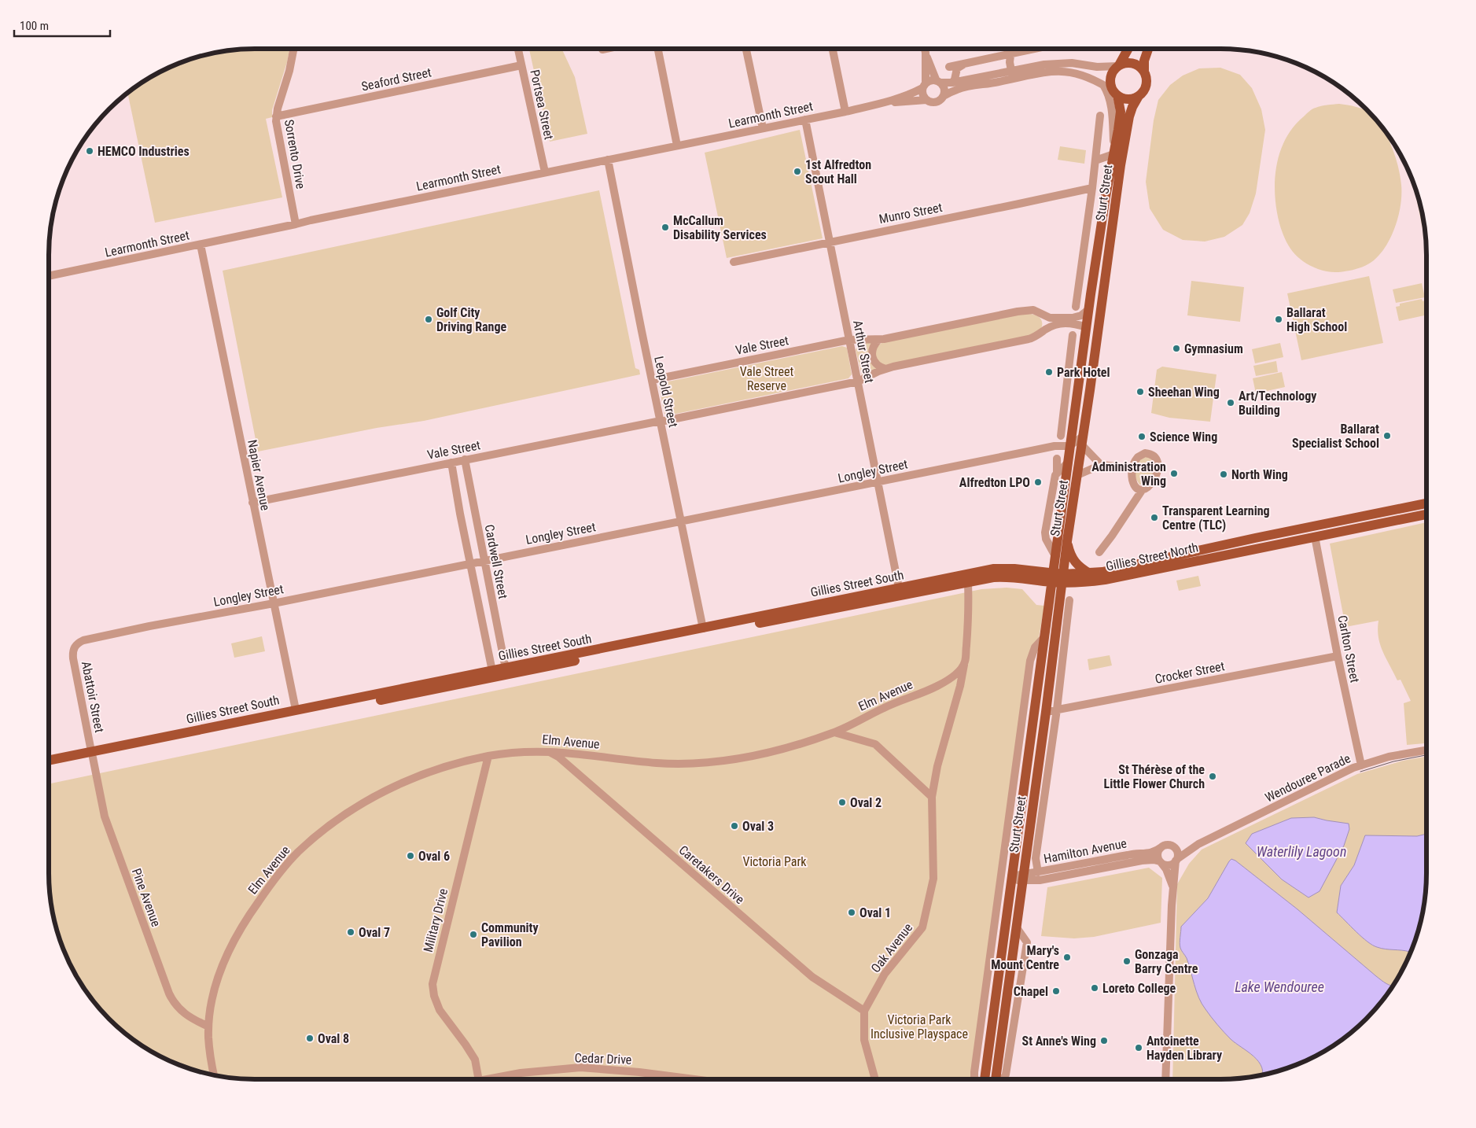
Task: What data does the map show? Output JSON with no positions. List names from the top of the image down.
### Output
{
  "streets": {
    "main road": ["Sturt Street", "Gillies Street North", "Gillies Street South"],
    "street": [
      "Seaford Street",
      "Portsea Street",
      "Learmonth Street",
      "Sorrento Drive",
      "Munro Street",
      "Vale Street",
      "Arthur Street",
      "Leopold Street",
      "Longley Street",
      "Napier Avenue",
      "Cardwell Street",
      "Carlton Street",
      "Crocker Street",
      "Elm Avenue",
      "Abattoir Street",
      "Wendouree Parade",
      "Hamilton Avenue",
      "Caretakers Drive",
      "Pine Avenue",
      "Military Drive",
      "Oak Avenue",
      "Cedar Drive"
    ]
  },
  "crossings": [
    ["Seaford Street", "Portsea Street"],
    ["Seaford Street", "Sorrento Drive"],
    ["Portsea Street", "Learmonth Street"],
    ["Learmonth Street", "Sorrento Drive"],
    ["Learmonth Street", "Arthur Street"],
    ["Learmonth Street", "Leopold Street"],
    ["Learmonth Street", "Napier Avenue"],
    ["Sturt Street", "Munro Street"],
    ["Sturt Street", "Vale Street"],
    ["Sturt Street", "Longley Street"],
    ["Sturt Street", "Gillies Street North"],
    ["Sturt Street", "Gillies Street South"],
    ["Sturt Street", "Crocker Street"],
    ["Sturt Street", "Hamilton Avenue"],
    ["Munro Street", "Arthur Street"],
    ["Vale Street", "Arthur Street"],
    ["Vale Street", "Leopold Street"],
    ["Vale Street", "Napier Avenue"],
    ["Vale Street", "Cardwell Street"],
    ["Arthur Street", "Longley Street"],
    ["Arthur Street", "Gillies Street South"],
    ["Leopold Street", "Longley Street"],
    ["Leopold Street", "Gillies Street South"],
    ["Longley Street", "Napier Avenue"],
    ["Longley Street", "Cardwell Street"],
    ["Longley Street", "Abattoir Street"],
    ["Napier Avenue", "Gillies Street South"],
    ["Gillies Street North", "Gillies Street South"],
    ["Gillies Street North", "Carlton Street"],
    ["Cardwell Street", "Gillies Street South"],
    ["Gillies Street South", "Abattoir Street"],
    ["Gillies Street South", "Pine Avenue"],
    ["Carlton Street", "Crocker Street"],
    ["Carlton Street", "Wendouree Parade"],
    ["Elm Avenue", "Caretakers Drive"],
    ["Elm Avenue", "Pine Avenue"],
    ["Elm Avenue", "Military Drive"],
    ["Elm Avenue", "Oak Avenue"],
    ["Abattoir Street", "Pine Avenue"],
    ["Wendouree Parade", "Hamilton Avenue"],
    ["Caretakers Drive", "Oak Avenue"]
  ],
  "water": ["Waterlily Lagoon", "Lake Wendouree"],
  "parks": ["Vale Street Reserve", "Victoria Park", "Victoria Park Inclusive Playspace"],
  "places": [
    "HEMCO Industries",
    "1st Alfredton Scout Hall",
    "McCallum Disability Services",
    "Golf City Driving Range",
    "Ballarat High School",
    "Gymnasium",
    "Park Hotel",
    "Sheehan Wing",
    "Art/Technology Building",
    "Ballarat Specialist School",
    "Science Wing",
    "Administration Wing",
    "North Wing",
    "Alfredton LPO",
    "Transparent Learning Centre (TLC)",
    "St Thérèse of the Little Flower Church",
    "Oval 2",
    "Oval 3",
    "Oval 6",
    "Oval 1",
    "Oval 7",
    "Community Pavilion",
    "Mary's Mount Centre",
    "Gonzaga Barry Centre",
    "Loreto College",
    "Chapel",
    "Oval 8",
    "St Anne's Wing",
    "Antoinette Hayden Library"
  ],
  "scale_bar": "100 m"
}
